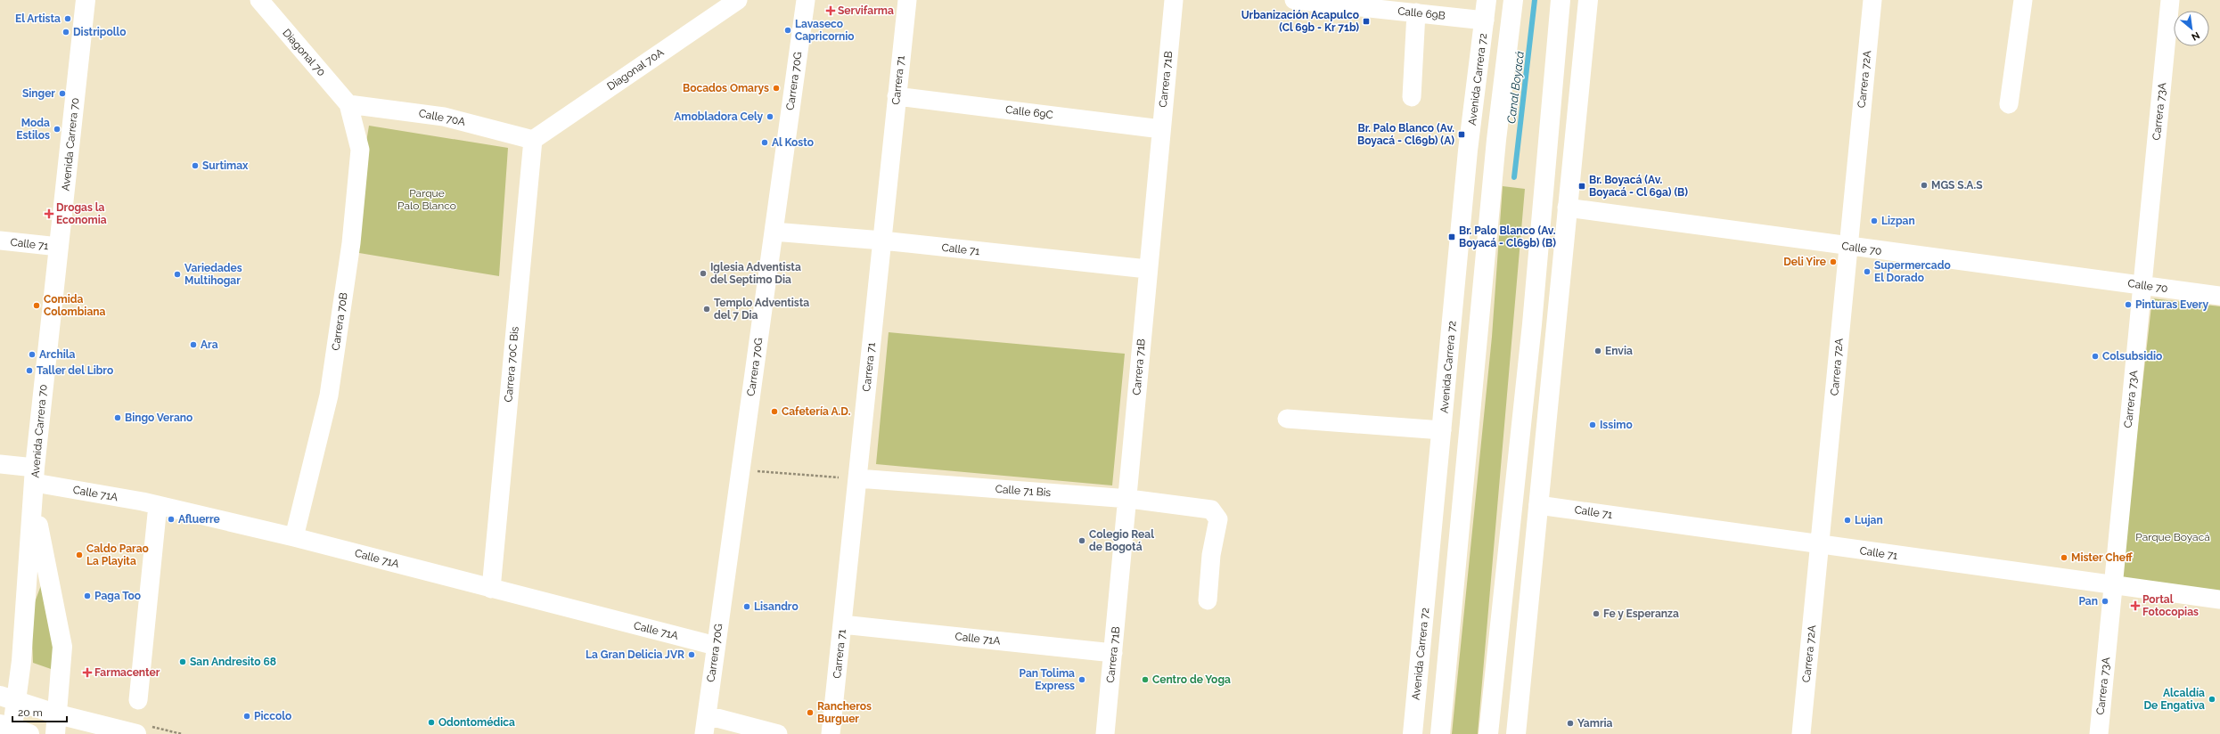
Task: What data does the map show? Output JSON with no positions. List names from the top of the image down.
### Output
{
  "streets": {
    "main road": ["Avenida Carrera 72", "Avenida Carrera 70"],
    "street": [
      "Calle 69B",
      "Diagonal 70",
      "Diagonal 70A",
      "Carrera 71B",
      "Carrera 72A",
      "Carrera 71",
      "Carrera 70G",
      "Carrera 73A",
      "Calle 69C",
      "Calle 70A",
      "Calle 71",
      "Calle 70",
      "Carrera 70B",
      "Carrera 70C Bis",
      "Calle 71 Bis",
      "Calle 71A"
    ]
  },
  "crossings": [
    ["Calle 69B", "Avenida Carrera 72"],
    ["Diagonal 70", "Calle 70A"],
    ["Diagonal 70", "Carrera 70B"],
    ["Diagonal 70A", "Calle 70A"],
    ["Diagonal 70A", "Carrera 70C Bis"],
    ["Carrera 71B", "Calle 69C"],
    ["Carrera 71B", "Calle 71"],
    ["Carrera 71B", "Calle 71 Bis"],
    ["Carrera 71B", "Calle 71A"],
    ["Carrera 72A", "Calle 71"],
    ["Carrera 72A", "Calle 70"],
    ["Carrera 71", "Calle 69C"],
    ["Carrera 71", "Calle 71"],
    ["Carrera 71", "Calle 71 Bis"],
    ["Carrera 71", "Calle 71A"],
    ["Carrera 70G", "Calle 71"],
    ["Carrera 70G", "Calle 71A"],
    ["Carrera 73A", "Calle 71"],
    ["Carrera 73A", "Calle 70"],
    ["Calle 70A", "Carrera 70B"],
    ["Calle 70A", "Carrera 70C Bis"],
    ["Avenida Carrera 70", "Calle 71"],
    ["Avenida Carrera 70", "Calle 71A"],
    ["Carrera 70B", "Calle 71A"],
    ["Carrera 70C Bis", "Calle 71A"]
  ],
  "water": ["Canal Boyacá"],
  "parks": ["Parque Palo Blanco", "Parque Boyacá"],
  "places": {
    "health": [
      "Servifarma",
      "Drogas la Economia",
      "Portal Fotocopias",
      "Farmacenter"
    ],
    "other": [
      "El Artista",
      "Lavaseco Capricornio",
      "Distripollo",
      "Bocados Omarys",
      "Singer",
      "Amobladora Cely",
      "Moda Estilos",
      "Al Kosto",
      "Surtimax",
      "MGS S.A.S",
      "Lizpan",
      "Deli Yire",
      "Supermercado El Dorado",
      "Iglesia Adventista del Septimo Dia",
      "Variedades Multihogar",
      "Pinturas Every",
      "Comida Colombiana",
      "Templo Adventista del 7 Dia",
      "Ara",
      "Envia",
      "Archila",
      "Colsubsidio",
      "Taller del Libro",
      "Cafetería A.D.",
      "Bingo Verano",
      "Issimo",
      "Afluerre",
      "Lujan",
      "Colegio Real de Bogotá",
      "Caldo Parao La Playita",
      "Mister Cheff",
      "Paga Too",
      "Pan",
      "Lisandro",
      "Fe y Esperanza",
      "La Gran Delicia JVR",
      "San Andresito 68",
      "Pan Tolima Express",
      "Centro de Yoga",
      "Alcaldía De Engativa",
      "Rancheros Burguer",
      "Piccolo",
      "Odontomédica",
      "Yamria"
    ],
    "transit": [
      "Urbanización Acapulco (Cl 69b - Kr 71b)",
      "Br. Palo Blanco (Av. Boyacá - Cl69b) (A)",
      "Br. Boyacá (Av. Boyacá - Cl 69a) (B)",
      "Br. Palo Blanco (Av. Boyacá - Cl69b) (B)"
    ]
  },
  "scale_bar": "20 m",
  "north": "bottom right"
}
